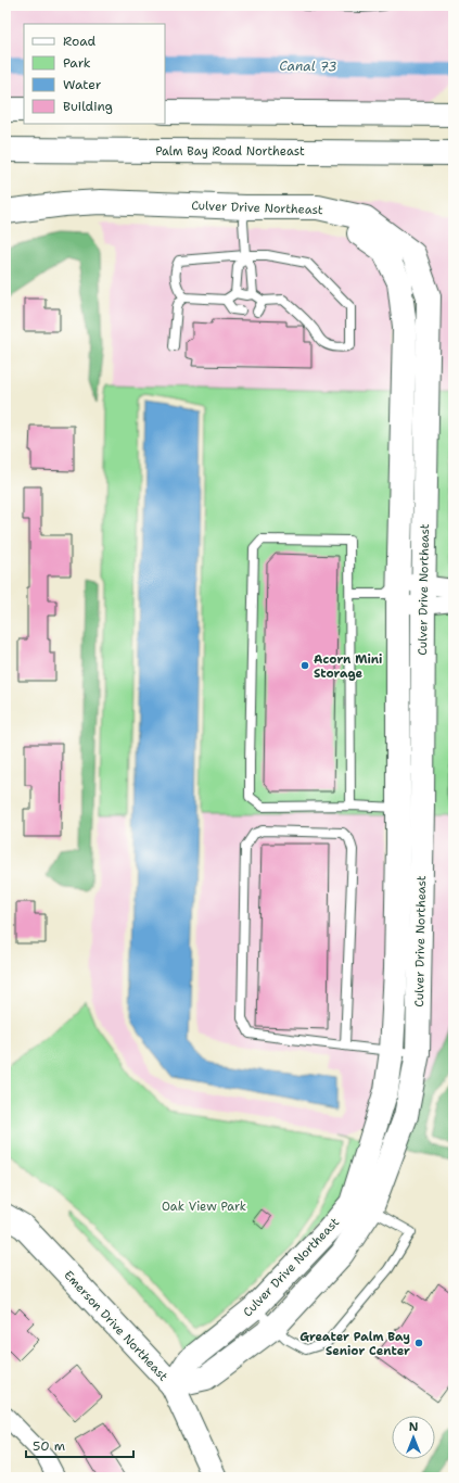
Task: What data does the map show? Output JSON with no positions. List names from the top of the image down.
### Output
{
  "streets": {
    "street": ["Palm Bay Road Northeast", "Culver Drive Northeast", "Emerson Drive Northeast"]
  },
  "crossings": [
    ["Culver Drive Northeast", "Emerson Drive Northeast"]
  ],
  "water": ["Canal 73"],
  "parks": ["Oak View Park"],
  "places": ["Acorn Mini Storage", "Greater Palm Bay Senior Center"],
  "legend": [
    "Road",
    "Park",
    "Water",
    "Building"
  ],
  "scale_bar": "50 m",
  "north": "top"
}
